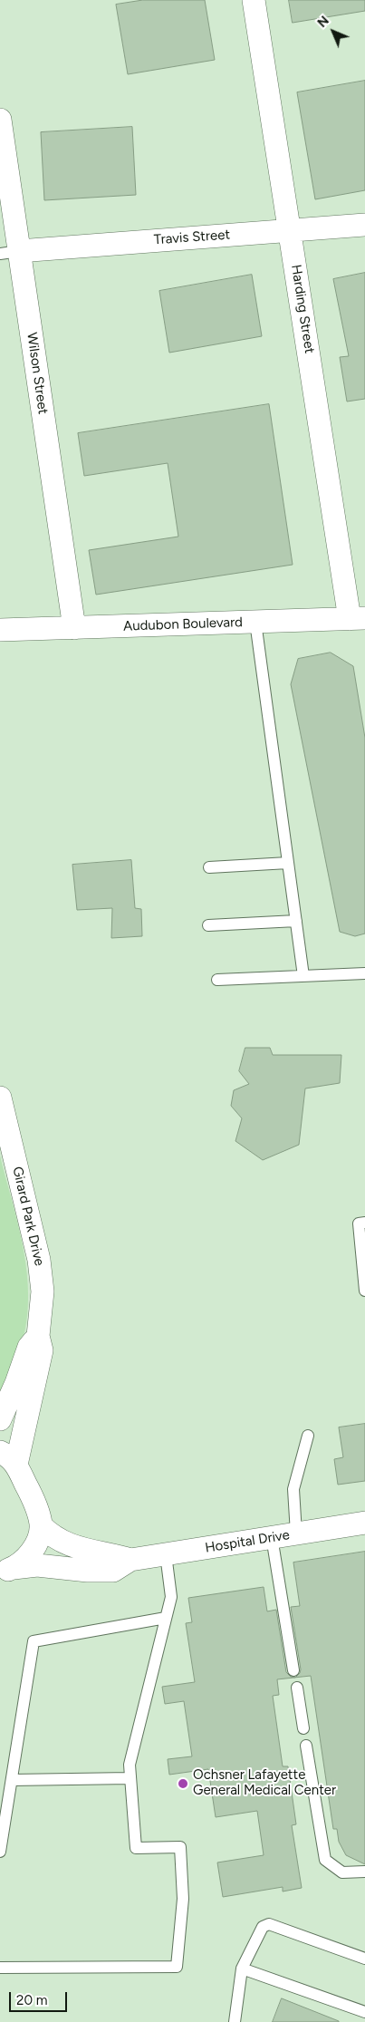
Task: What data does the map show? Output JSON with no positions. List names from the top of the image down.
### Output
{
  "streets": {
    "street": [
      "Travis Street",
      "Harding Street",
      "Wilson Street",
      "Audubon Boulevard",
      "Girard Park Drive",
      "Hospital Drive"
    ]
  },
  "crossings": [
    ["Travis Street", "Harding Street"],
    ["Travis Street", "Wilson Street"],
    ["Harding Street", "Audubon Boulevard"],
    ["Wilson Street", "Audubon Boulevard"]
  ],
  "places": ["Ochsner Lafayette General Medical Center"],
  "scale_bar": "20 m",
  "north": "top left"
}
